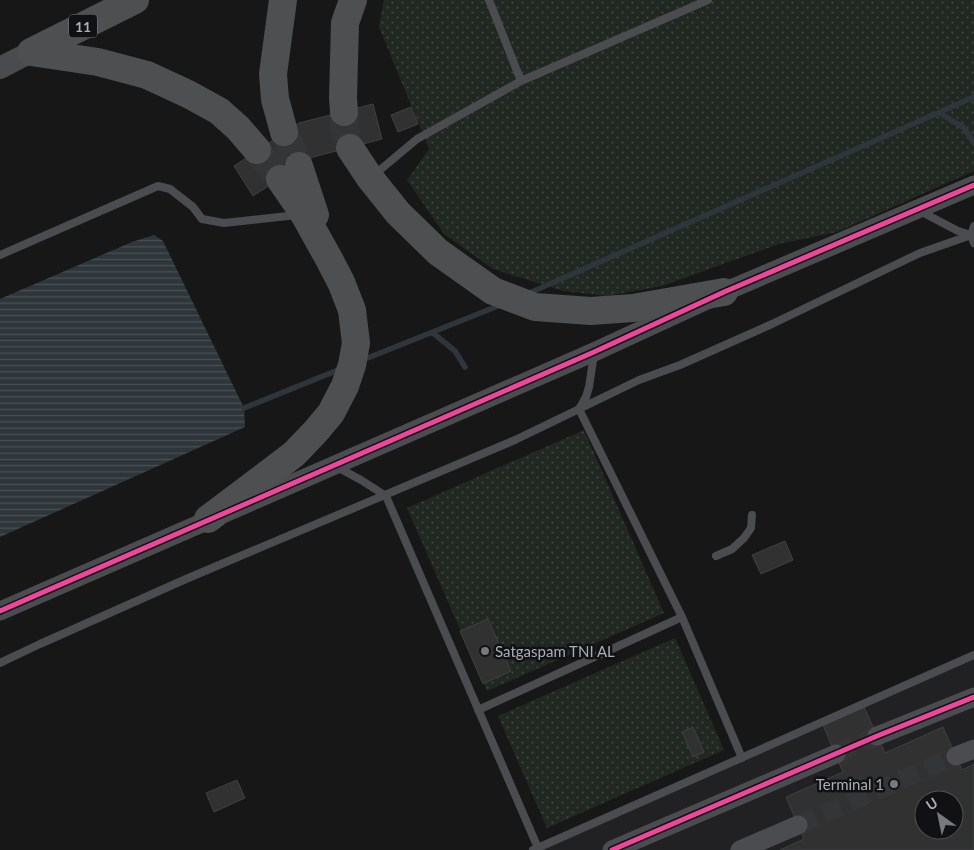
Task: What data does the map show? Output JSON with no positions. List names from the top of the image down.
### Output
{
  "streets": {
    "highway": ["11"]
  },
  "places": ["Satgaspam TNI AL", "Terminal 1"],
  "north": "top left"
}
